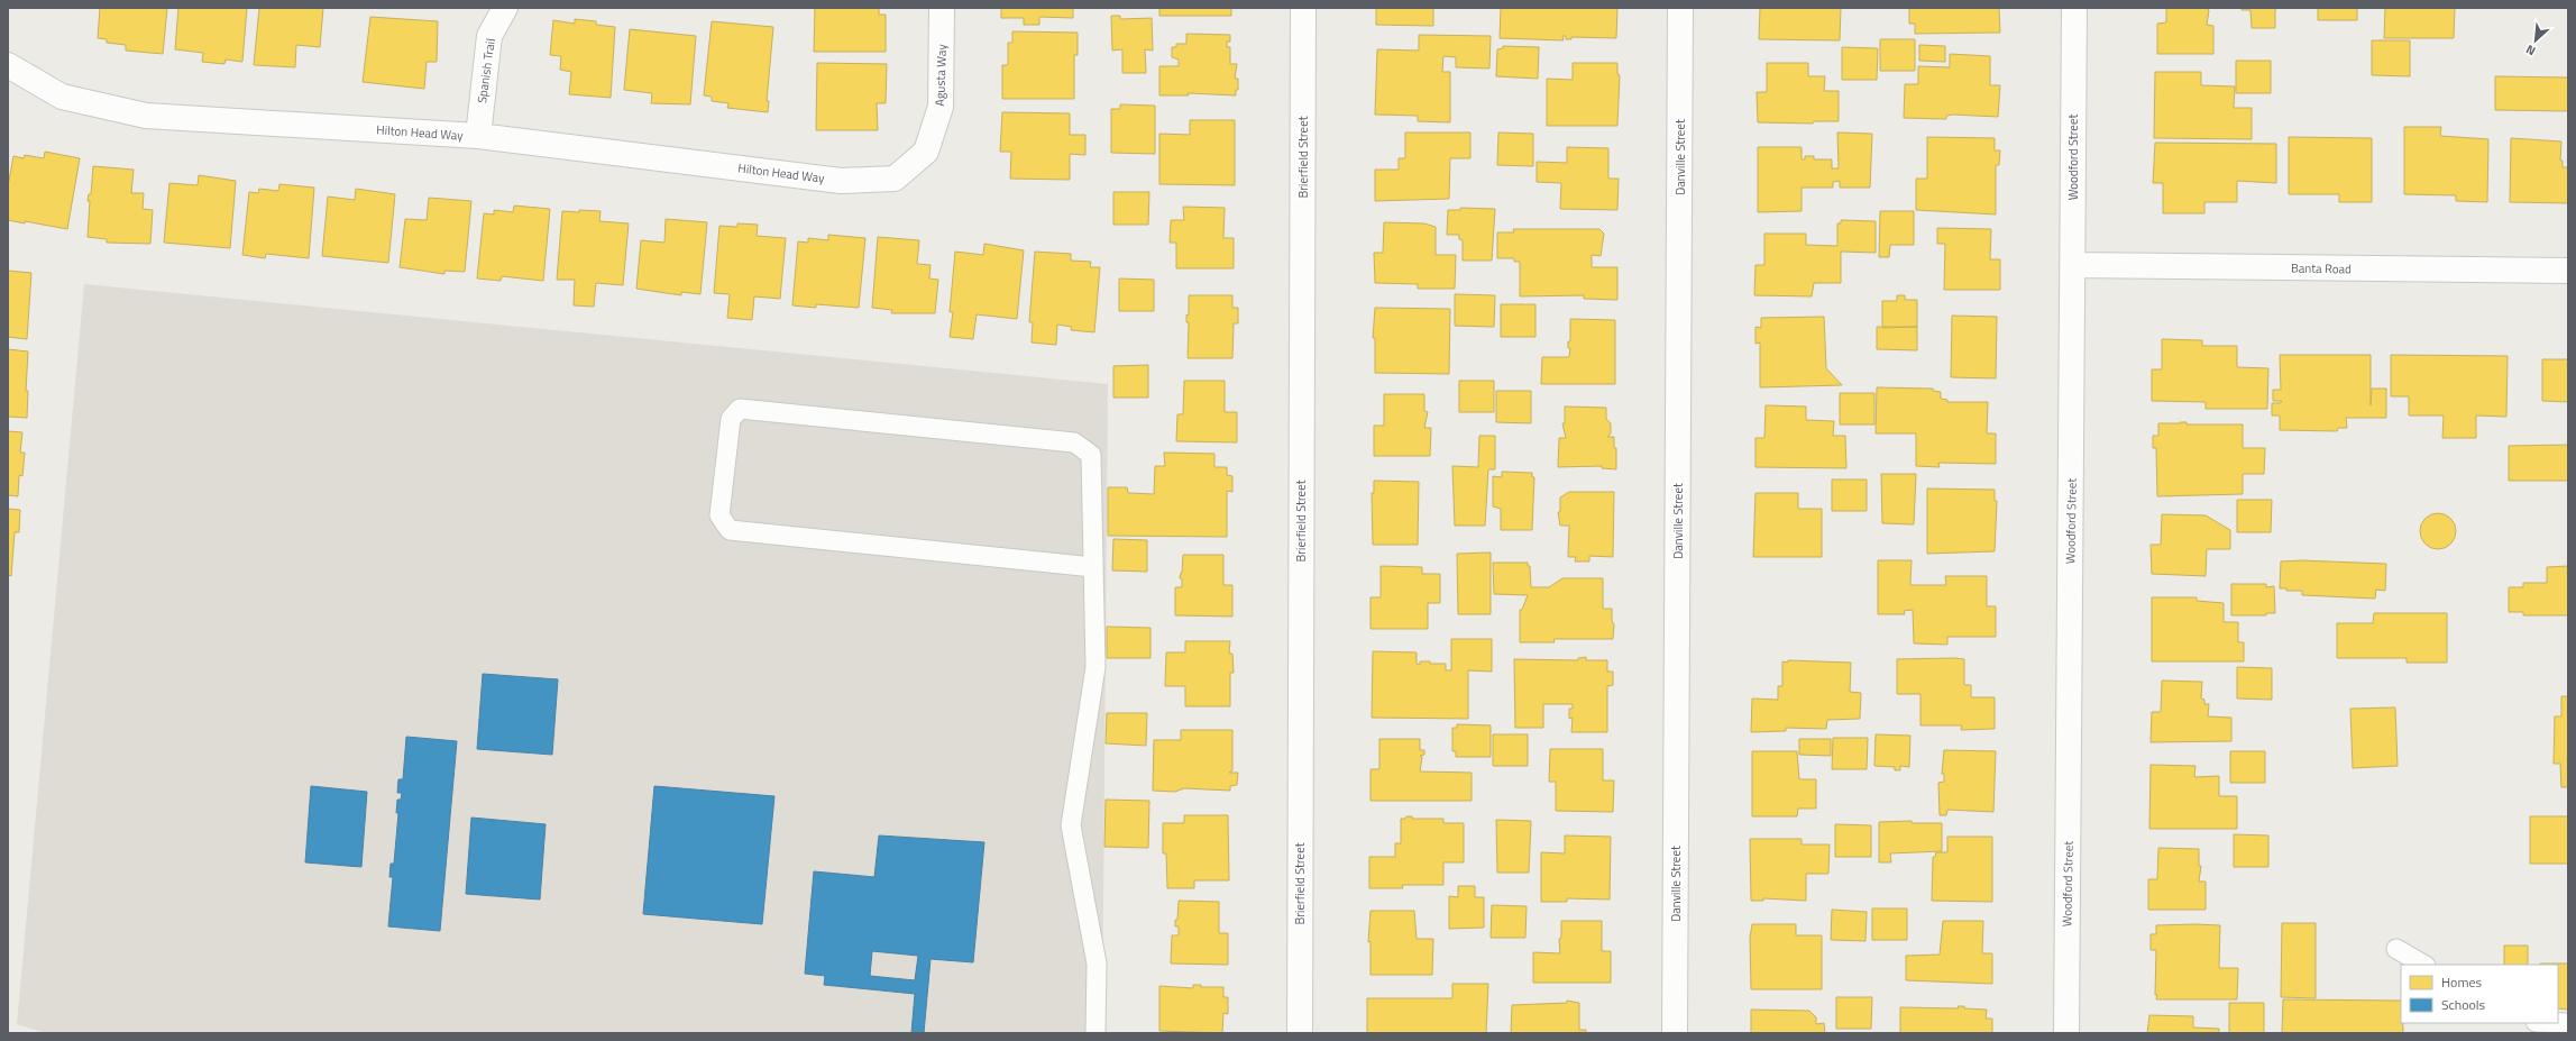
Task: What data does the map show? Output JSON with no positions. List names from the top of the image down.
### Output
{
  "streets": {
    "street": [
      "Spanish Trail",
      "Agusta Way",
      "Hilton Head Way",
      "Brierfield Street",
      "Danville Street",
      "Woodford Street",
      "Banta Road"
    ]
  },
  "crossings": [
    ["Spanish Trail", "Hilton Head Way"],
    ["Agusta Way", "Hilton Head Way"],
    ["Woodford Street", "Banta Road"]
  ],
  "legend": ["Homes", "Schools"],
  "north": "bottom left"
}
